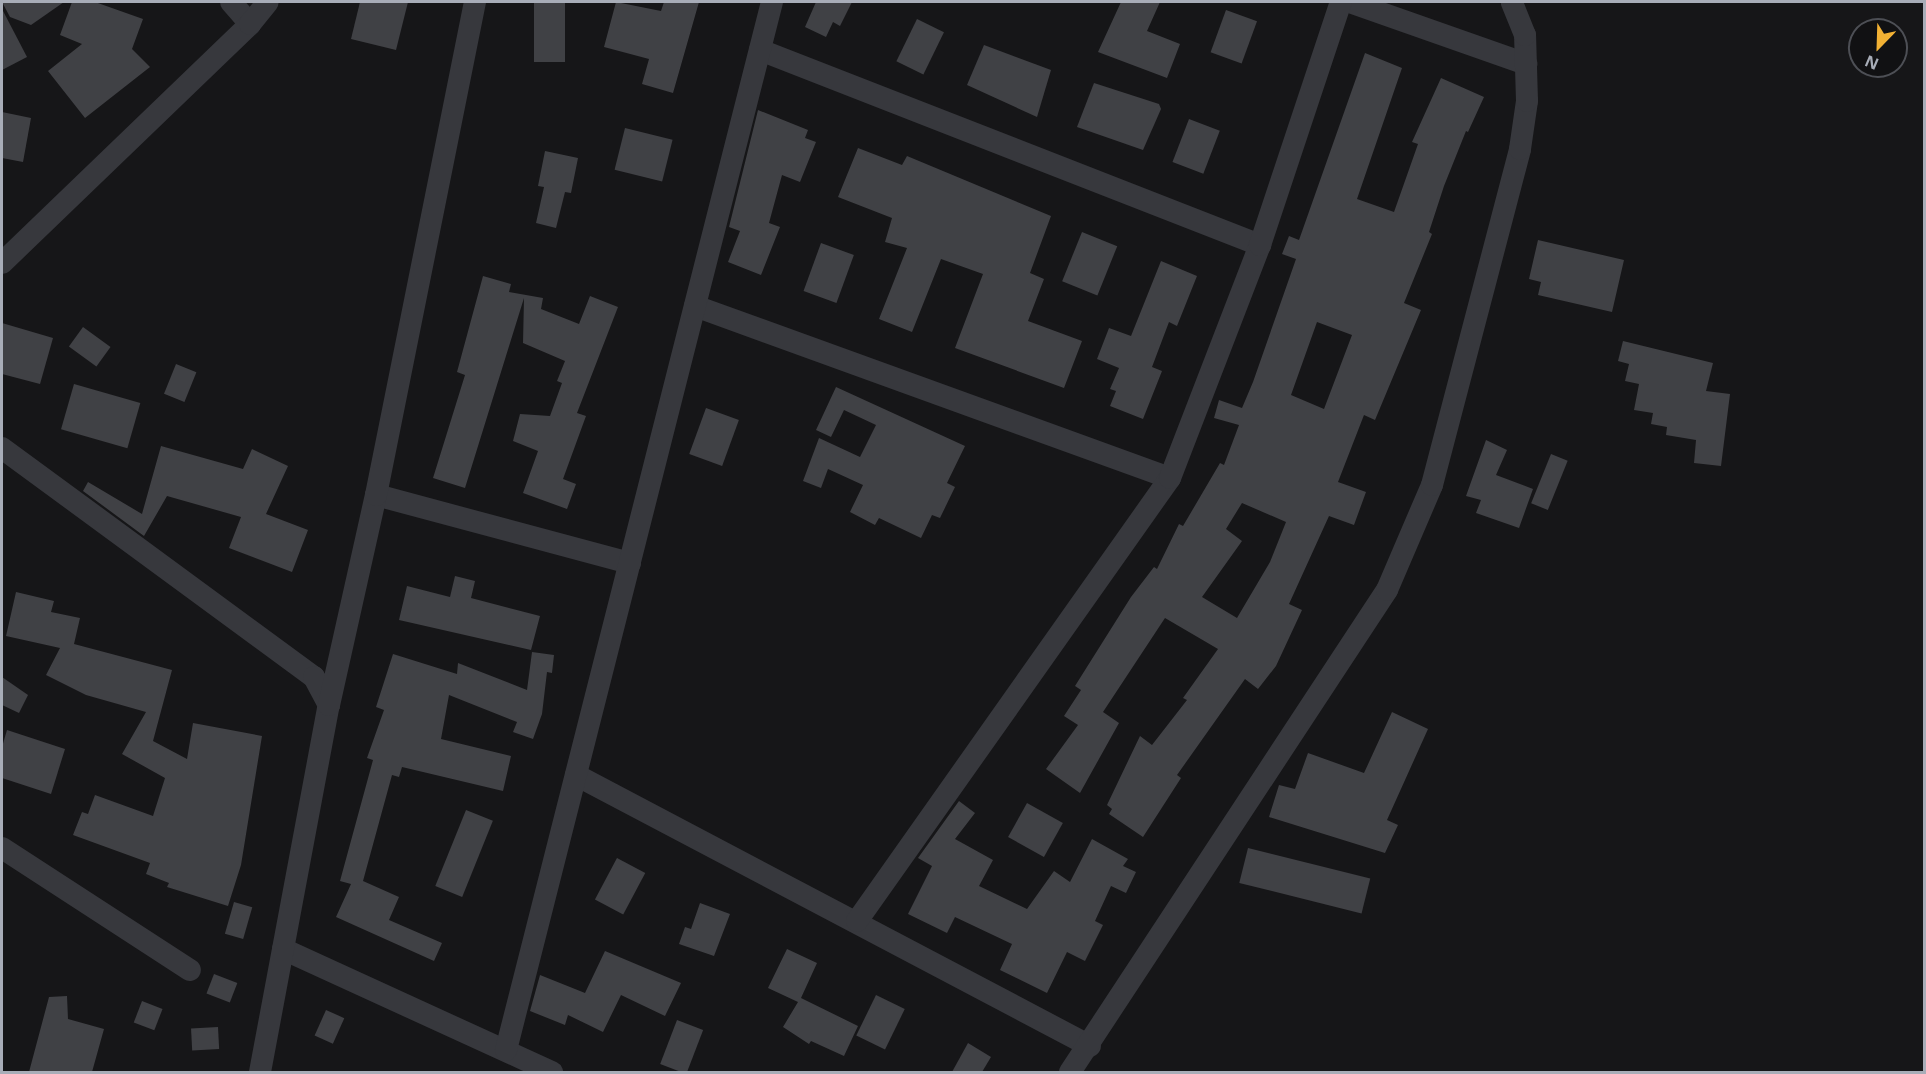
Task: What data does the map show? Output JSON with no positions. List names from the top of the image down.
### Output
{
  "north": "bottom left"
}
